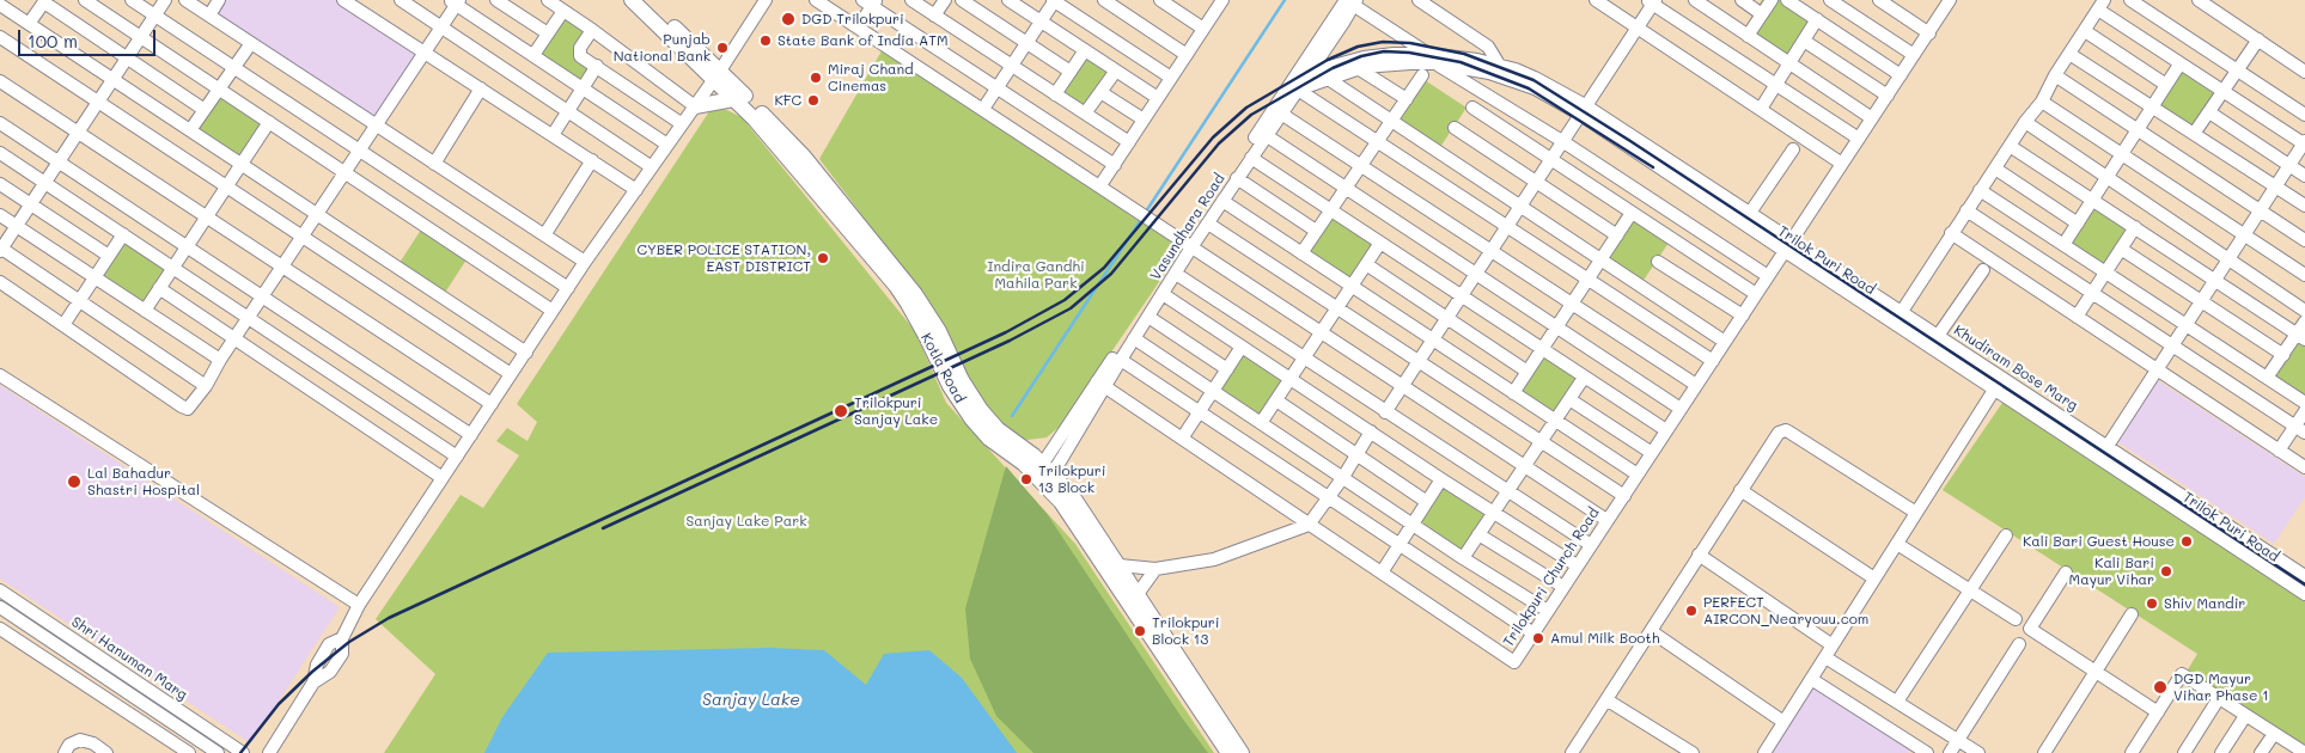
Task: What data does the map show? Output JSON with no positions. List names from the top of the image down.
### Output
{
  "streets": {
    "main road": ["Kotla Road"],
    "street": [
      "Vasundhara Road",
      "Trilok Puri Road",
      "Khudiram Bose Marg",
      "Trilokpuri Church Road",
      "Shri Hanuman Marg"
    ]
  },
  "crossings": [
    ["Vasundhara Road", "Trilok Puri Road"],
    ["Vasundhara Road", "Kotla Road"],
    ["Vasundhara Road", "Trilokpuri Church Road"],
    ["Trilok Puri Road", "Khudiram Bose Marg"],
    ["Trilok Puri Road", "Trilokpuri Church Road"],
    ["Khudiram Bose Marg", "Trilokpuri Church Road"]
  ],
  "water": ["Sanjay Lake"],
  "parks": ["Indira Gandhi Mahila Park", "Sanjay Lake Park"],
  "places": [
    "DGD Trilokpuri",
    "State Bank of India ATM",
    "Punjab National Bank",
    "Miraj Chand Cinemas",
    "KFC",
    "CYBER POLICE STATION, EAST DISTRICT",
    "Trilokpuri Sanjay Lake",
    "Trilokpuri 13 Block",
    "Lal Bahadur Shastri Hospital",
    "Kali Bari Guest House",
    "Kali Bari Mayur Vihar",
    "Shiv Mandir",
    "PERFECT AIRCON_Nearyouu.com",
    "Trilokpuri Block 13",
    "Amul Milk Booth",
    "DGD Mayur Vihar Phase 1"
  ],
  "scale_bar": "100 m"
}
